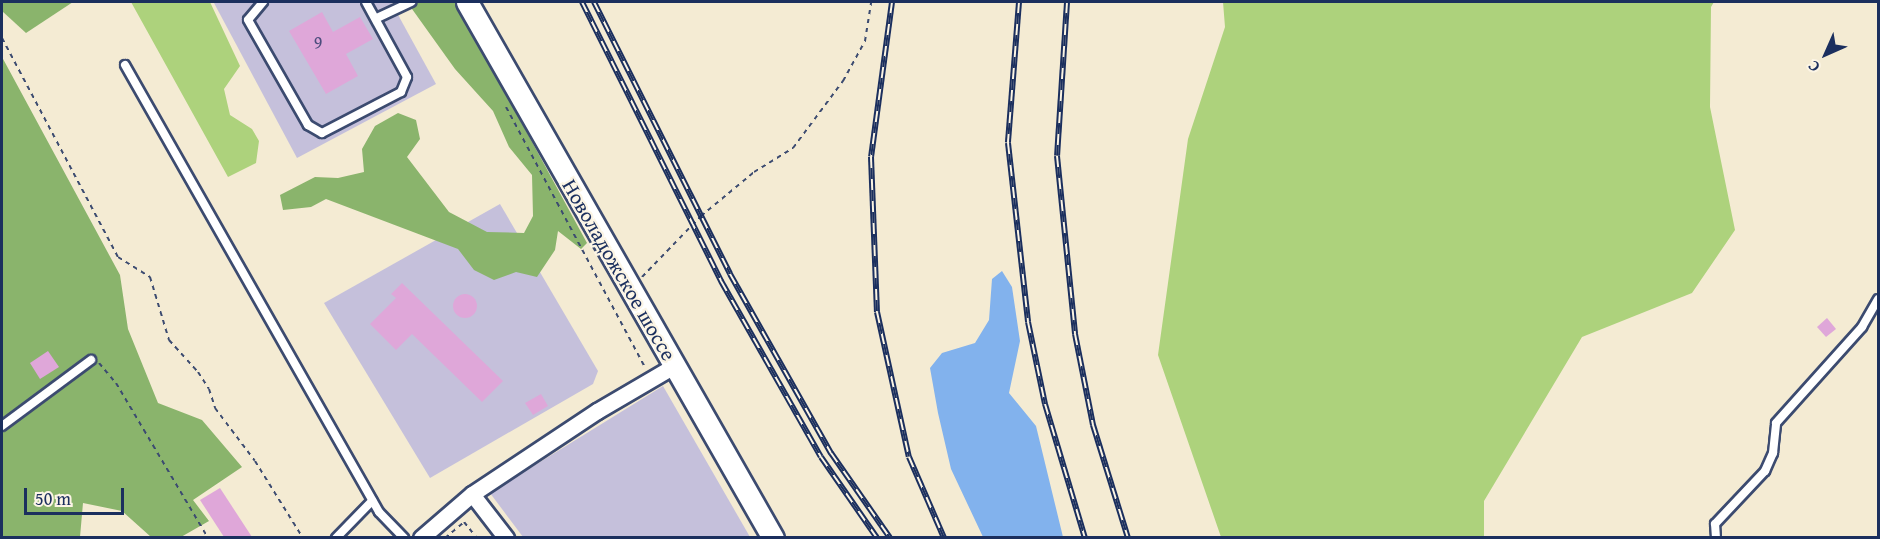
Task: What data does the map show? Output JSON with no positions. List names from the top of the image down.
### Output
{
  "streets": {
    "main road": ["Новоладожское шоссе"]
  },
  "house_numbers": ["9"],
  "scale_bar": "50 m",
  "north": "bottom left"
}
